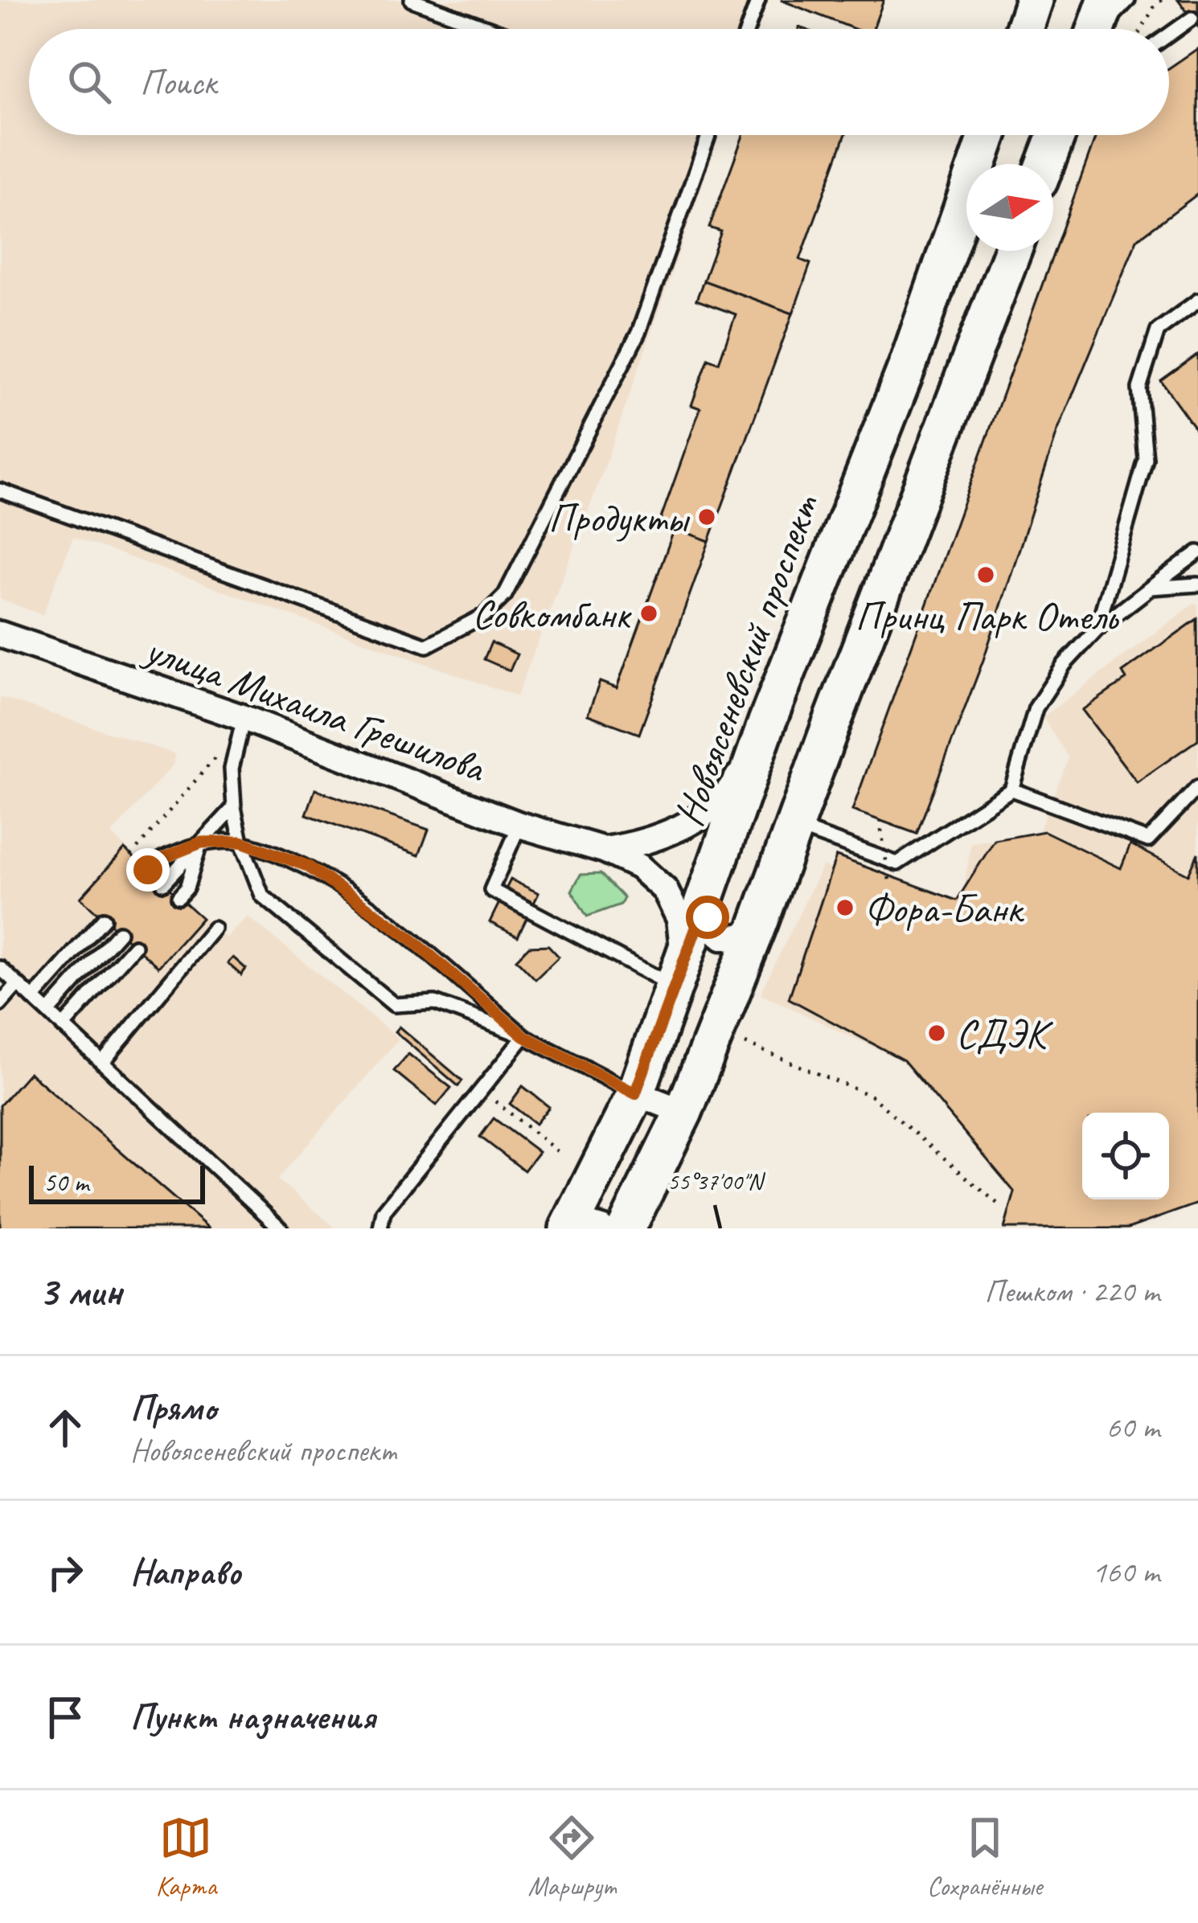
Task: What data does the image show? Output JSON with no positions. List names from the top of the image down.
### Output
{
  "streets": {
    "main road": ["Новоясеневский проспект"],
    "street": ["улица Михаила Грешилова"]
  },
  "crossings": [
    ["Новоясеневский проспект", "улица Михаила Грешилова"]
  ],
  "places": [
    "Продукты",
    "Принц Парк Отель",
    "Совкомбанк",
    "Фора-Банк",
    "СДЭК"
  ],
  "scale_bar": "50 m",
  "north": "right",
  "page": {
    "search": "Поиск",
    "scale": "50 m",
    "heading": ["3 мин", "Пешком · 220 m"],
    "list": [
      ["Прямо", "Новоясеневский проспект", "60 m"],
      ["Направо", "160 m"],
      "Пункт назначения"
    ],
    "nav": ["Карта", "Маршрут", "Сохранённые"]
  },
  "coordinates": ["55°37'00\"N"]
}
